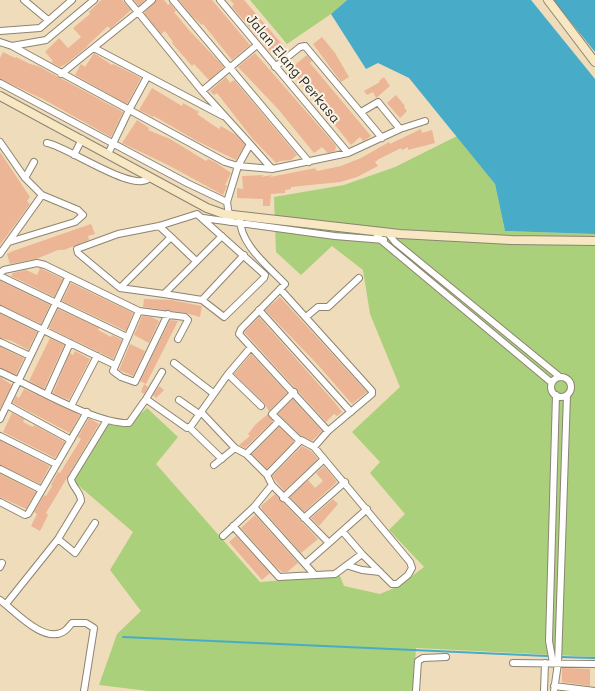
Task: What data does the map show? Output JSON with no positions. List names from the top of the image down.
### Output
{
  "streets": {
    "street": ["Jalan Elang Perkasa"]
  }
}
